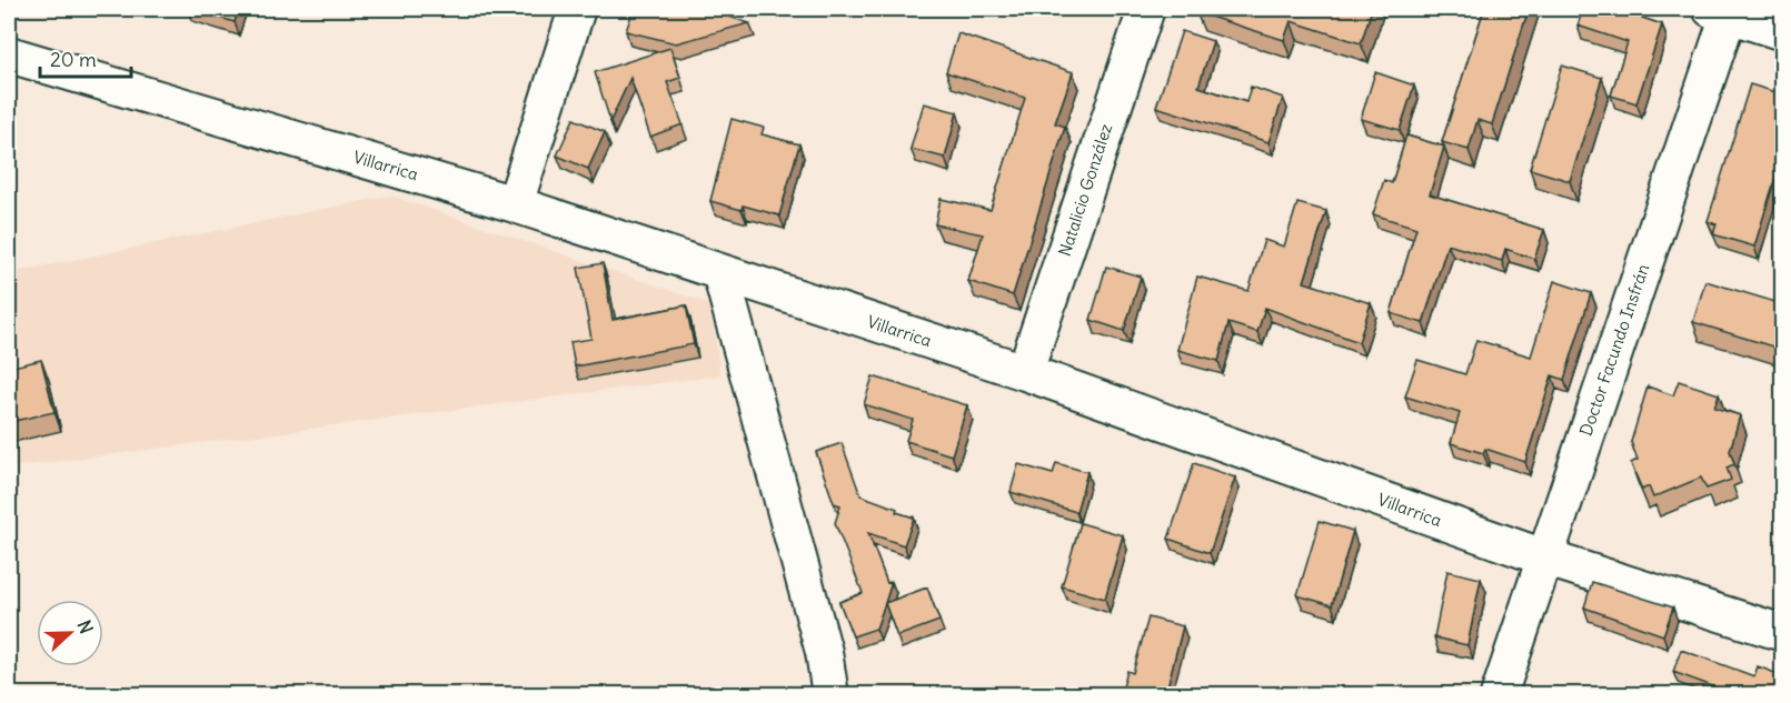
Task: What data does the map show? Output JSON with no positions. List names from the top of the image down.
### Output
{
  "streets": {
    "street": ["Villarrica", "Natalicio González", "Doctor Facundo Insfrán"]
  },
  "crossings": [
    ["Villarrica", "Natalicio González"],
    ["Villarrica", "Doctor Facundo Insfrán"]
  ],
  "scale_bar": "20 m",
  "north": "right"
}
